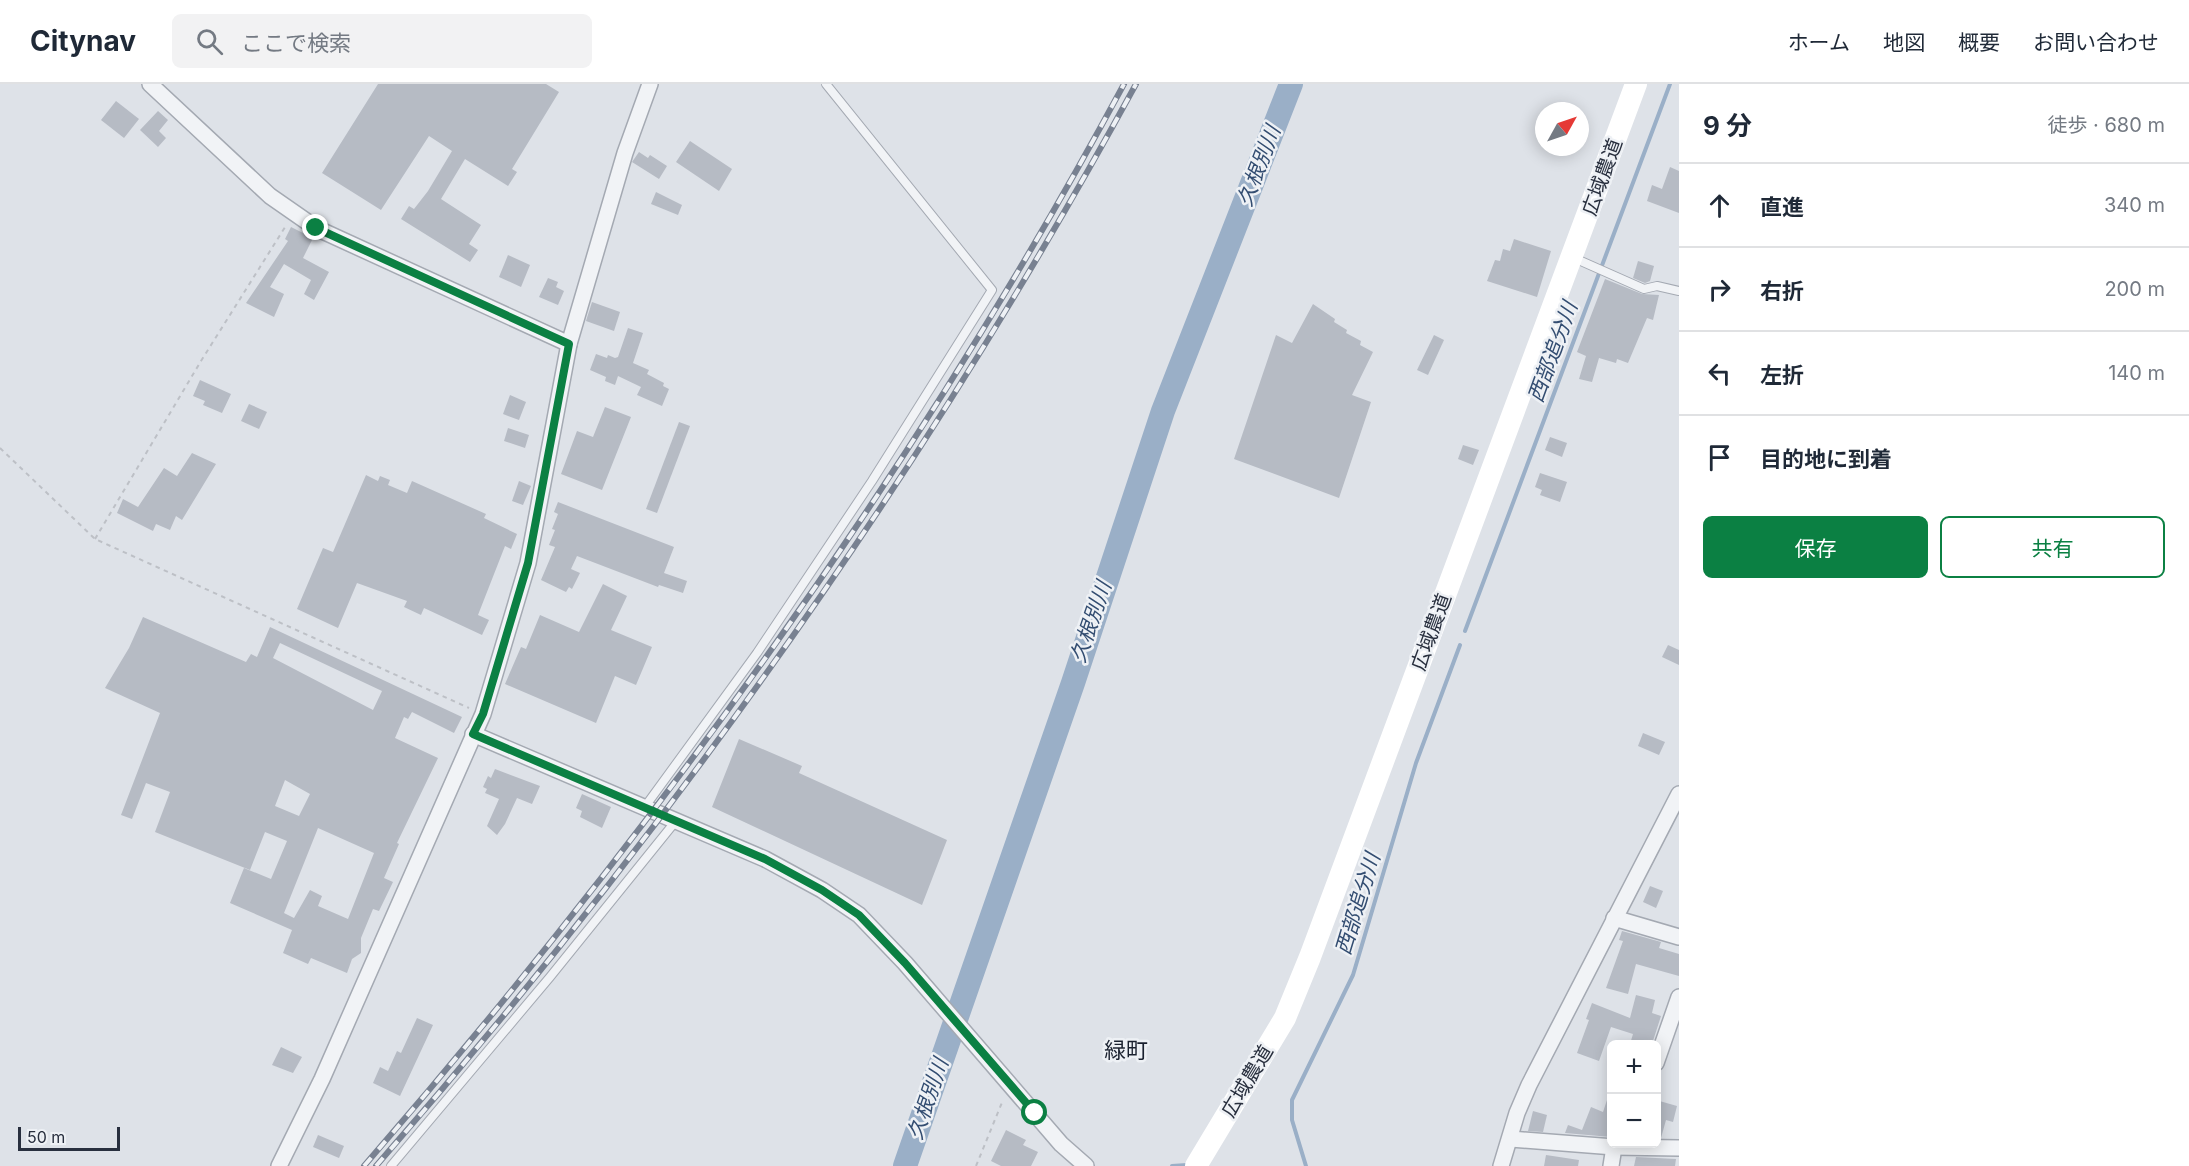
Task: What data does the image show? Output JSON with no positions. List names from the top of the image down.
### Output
{
  "streets": {
    "street": ["広域農道"]
  },
  "districts": ["緑町"],
  "water": ["久根別川", "西部追分川"],
  "scale_bar": "50 m",
  "north": "top right",
  "page": {
    "header": "Citynav",
    "search": "ここで検索",
    "nav": [
      "ホーム",
      "地図",
      "概要",
      "お問い合わせ"
    ],
    "heading": ["9 分", "徒歩 · 680 m"],
    "list": [
      ["直進", "340 m"],
      ["右折", "200 m"],
      ["左折", "140 m"],
      "目的地に到着"
    ],
    "buttons": ["保存", "共有"],
    "map_buttons": ["+", "−"],
    "scale": "50 m"
  }
}
